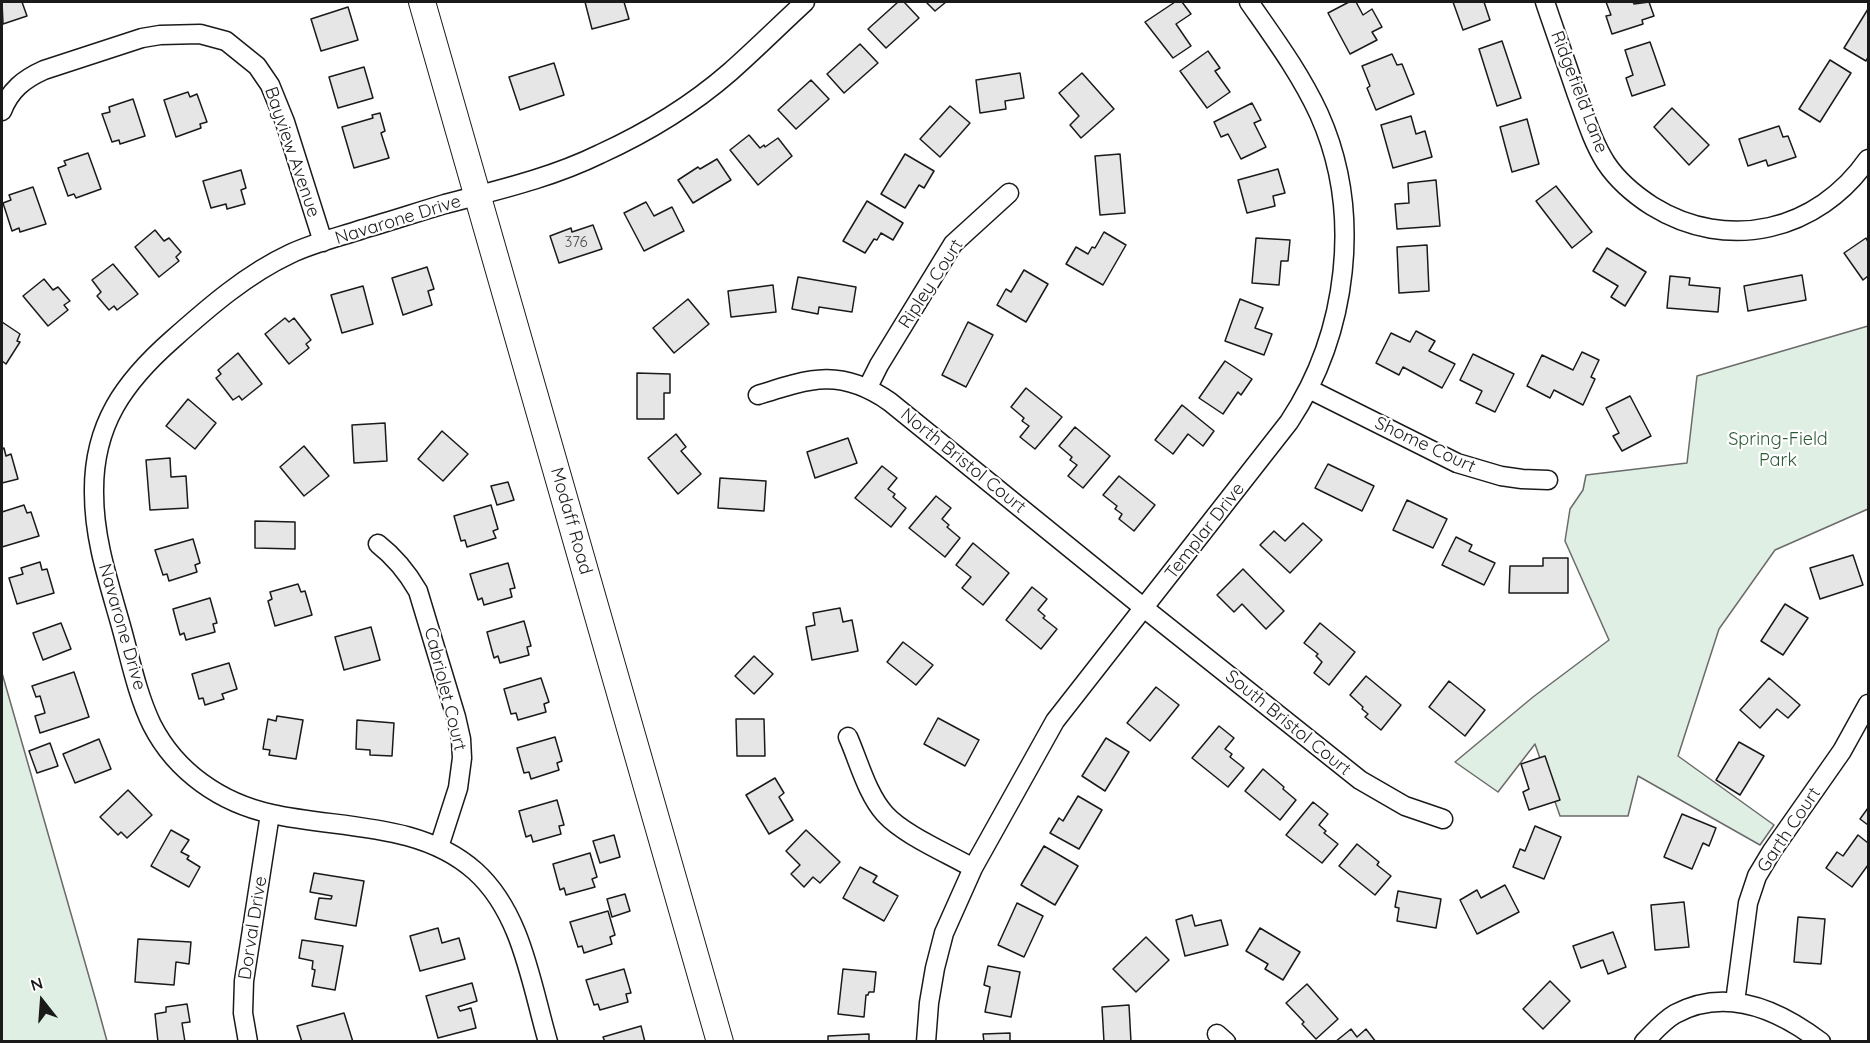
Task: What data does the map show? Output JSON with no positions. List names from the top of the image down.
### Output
{
  "streets": {
    "street": [
      "Ridgefield Lane",
      "Bayview Avenue",
      "Navarone Drive",
      "Ripley Court",
      "Shome Court",
      "North Bristol Court",
      "Modaff Road",
      "Templar Drive",
      "Cabriolet Court",
      "South Bristol Court",
      "Garth Court",
      "Dorval Drive"
    ]
  },
  "crossings": [
    ["Bayview Avenue", "Navarone Drive"],
    ["Navarone Drive", "Modaff Road"],
    ["Navarone Drive", "Cabriolet Court"],
    ["Navarone Drive", "Dorval Drive"],
    ["Ripley Court", "North Bristol Court"],
    ["Shome Court", "Templar Drive"],
    ["North Bristol Court", "Templar Drive"],
    ["North Bristol Court", "South Bristol Court"],
    ["Templar Drive", "South Bristol Court"]
  ],
  "parks": ["Spring-Field Park"],
  "house_numbers": ["376"],
  "north": "top"
}
